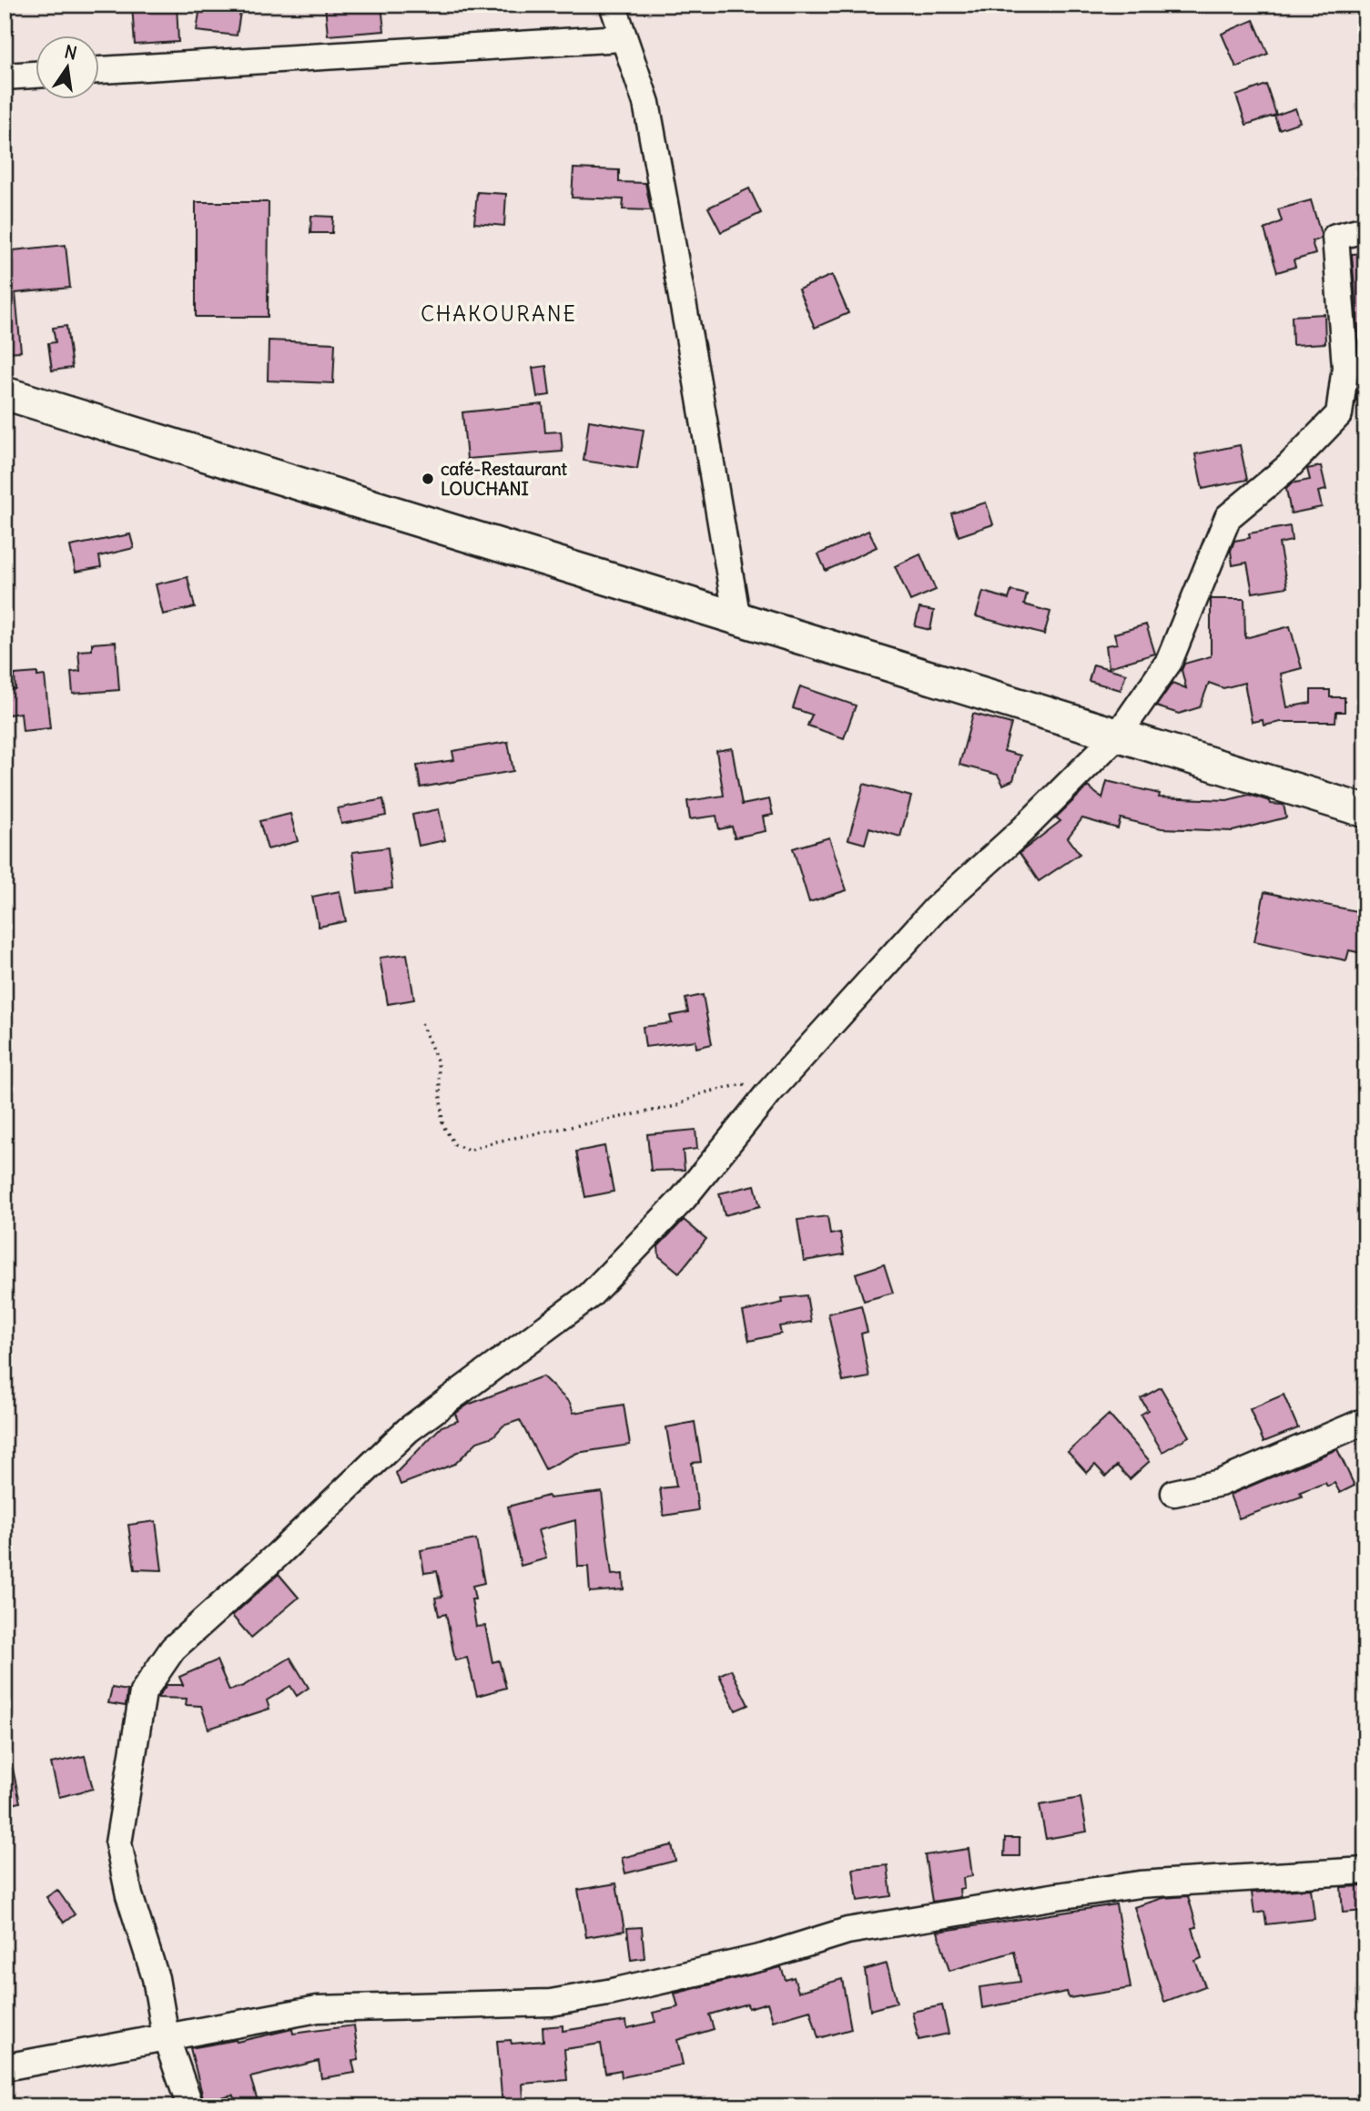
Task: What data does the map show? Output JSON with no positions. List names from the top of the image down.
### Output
{
  "districts": ["CHAKOURANE"],
  "places": ["café-Restaurant LOUCHANI"],
  "north": "top"
}
